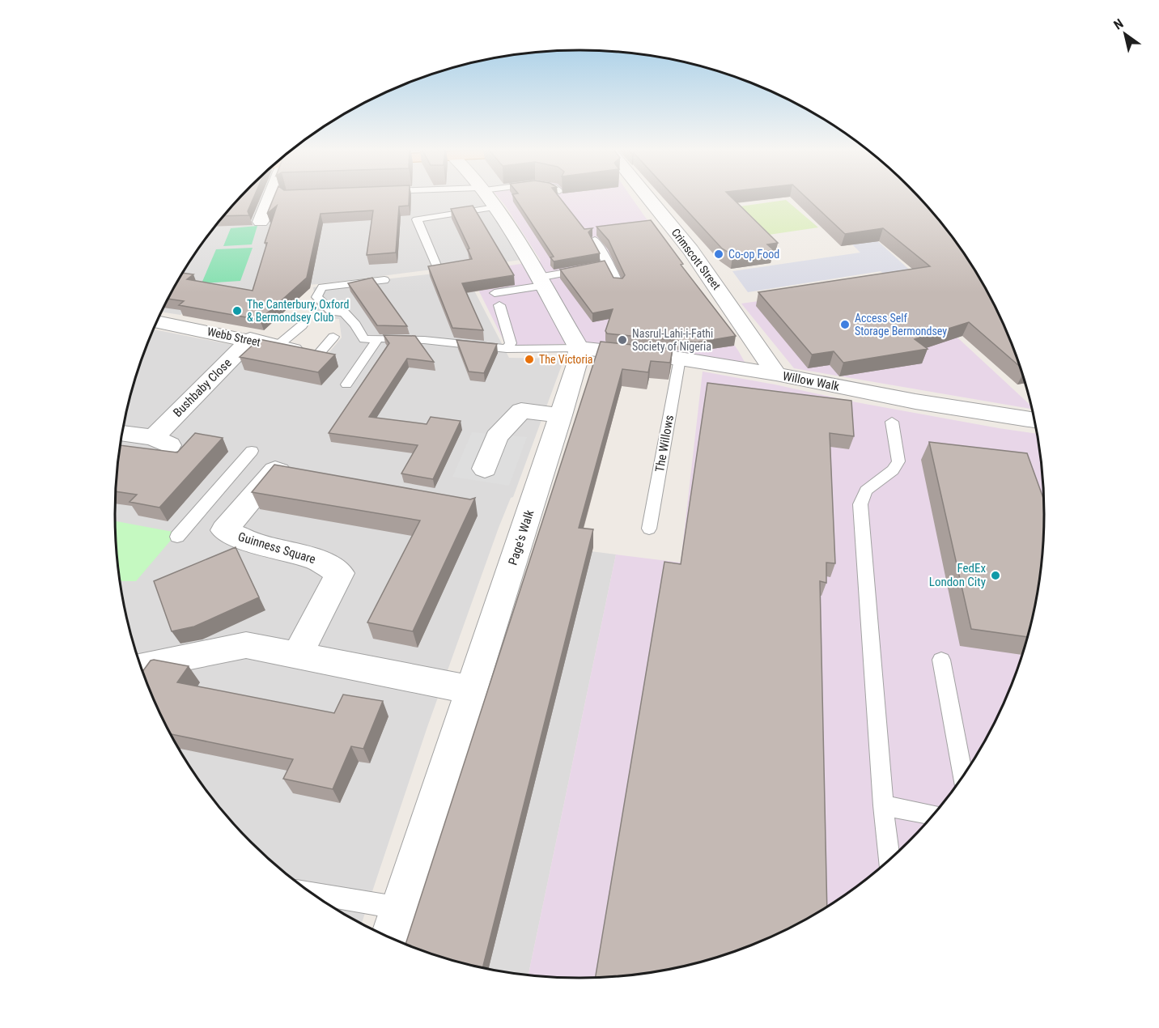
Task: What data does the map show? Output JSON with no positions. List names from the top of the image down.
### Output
{
  "streets": {
    "street": [
      "Crimscott Street",
      "Webb Street",
      "Willow Walk",
      "Bushbaby Close",
      "Page's Walk",
      "Guinness Square"
    ],
    "lane": ["The Willows"]
  },
  "crossings": [
    ["Crimscott Street", "Willow Walk"],
    ["Webb Street", "Bushbaby Close"],
    ["Willow Walk", "The Willows"],
    ["Willow Walk", "Page's Walk"]
  ],
  "places": [
    "Co-op Food",
    "The Canterbury, Oxford & Bermondsey Club",
    "Access Self Storage Bermondsey",
    "Nasrul-Lahi-i-Fathi Society of Nigeria",
    "The Victoria",
    "FedEx London City"
  ],
  "north": "top left"
}
